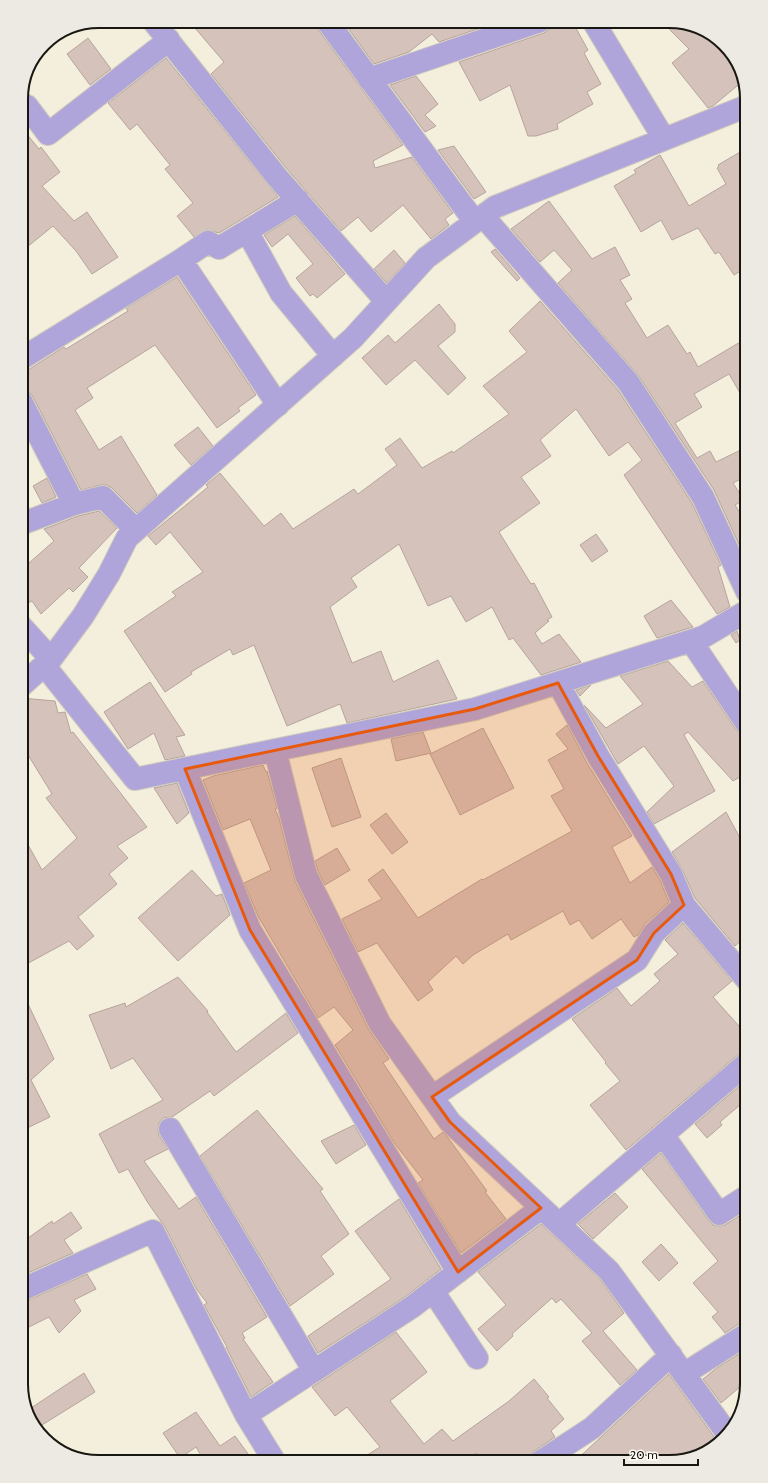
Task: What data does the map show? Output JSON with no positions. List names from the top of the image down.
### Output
{
  "scale_bar": "20 m"
}
